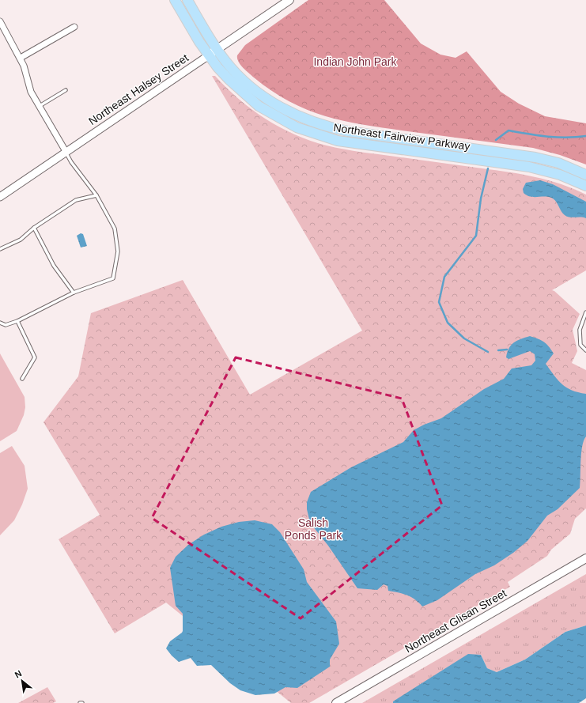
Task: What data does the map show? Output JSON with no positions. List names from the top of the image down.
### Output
{
  "streets": {
    "main road": ["Northeast Halsey Street", "Northeast Fairview Parkway", "Northeast Glisan Street"]
  },
  "crossings": [
    ["Northeast Halsey Street", "Northeast Fairview Parkway"]
  ],
  "parks": ["Indian John Park", "Salish Ponds Park"],
  "north": "top left"
}
